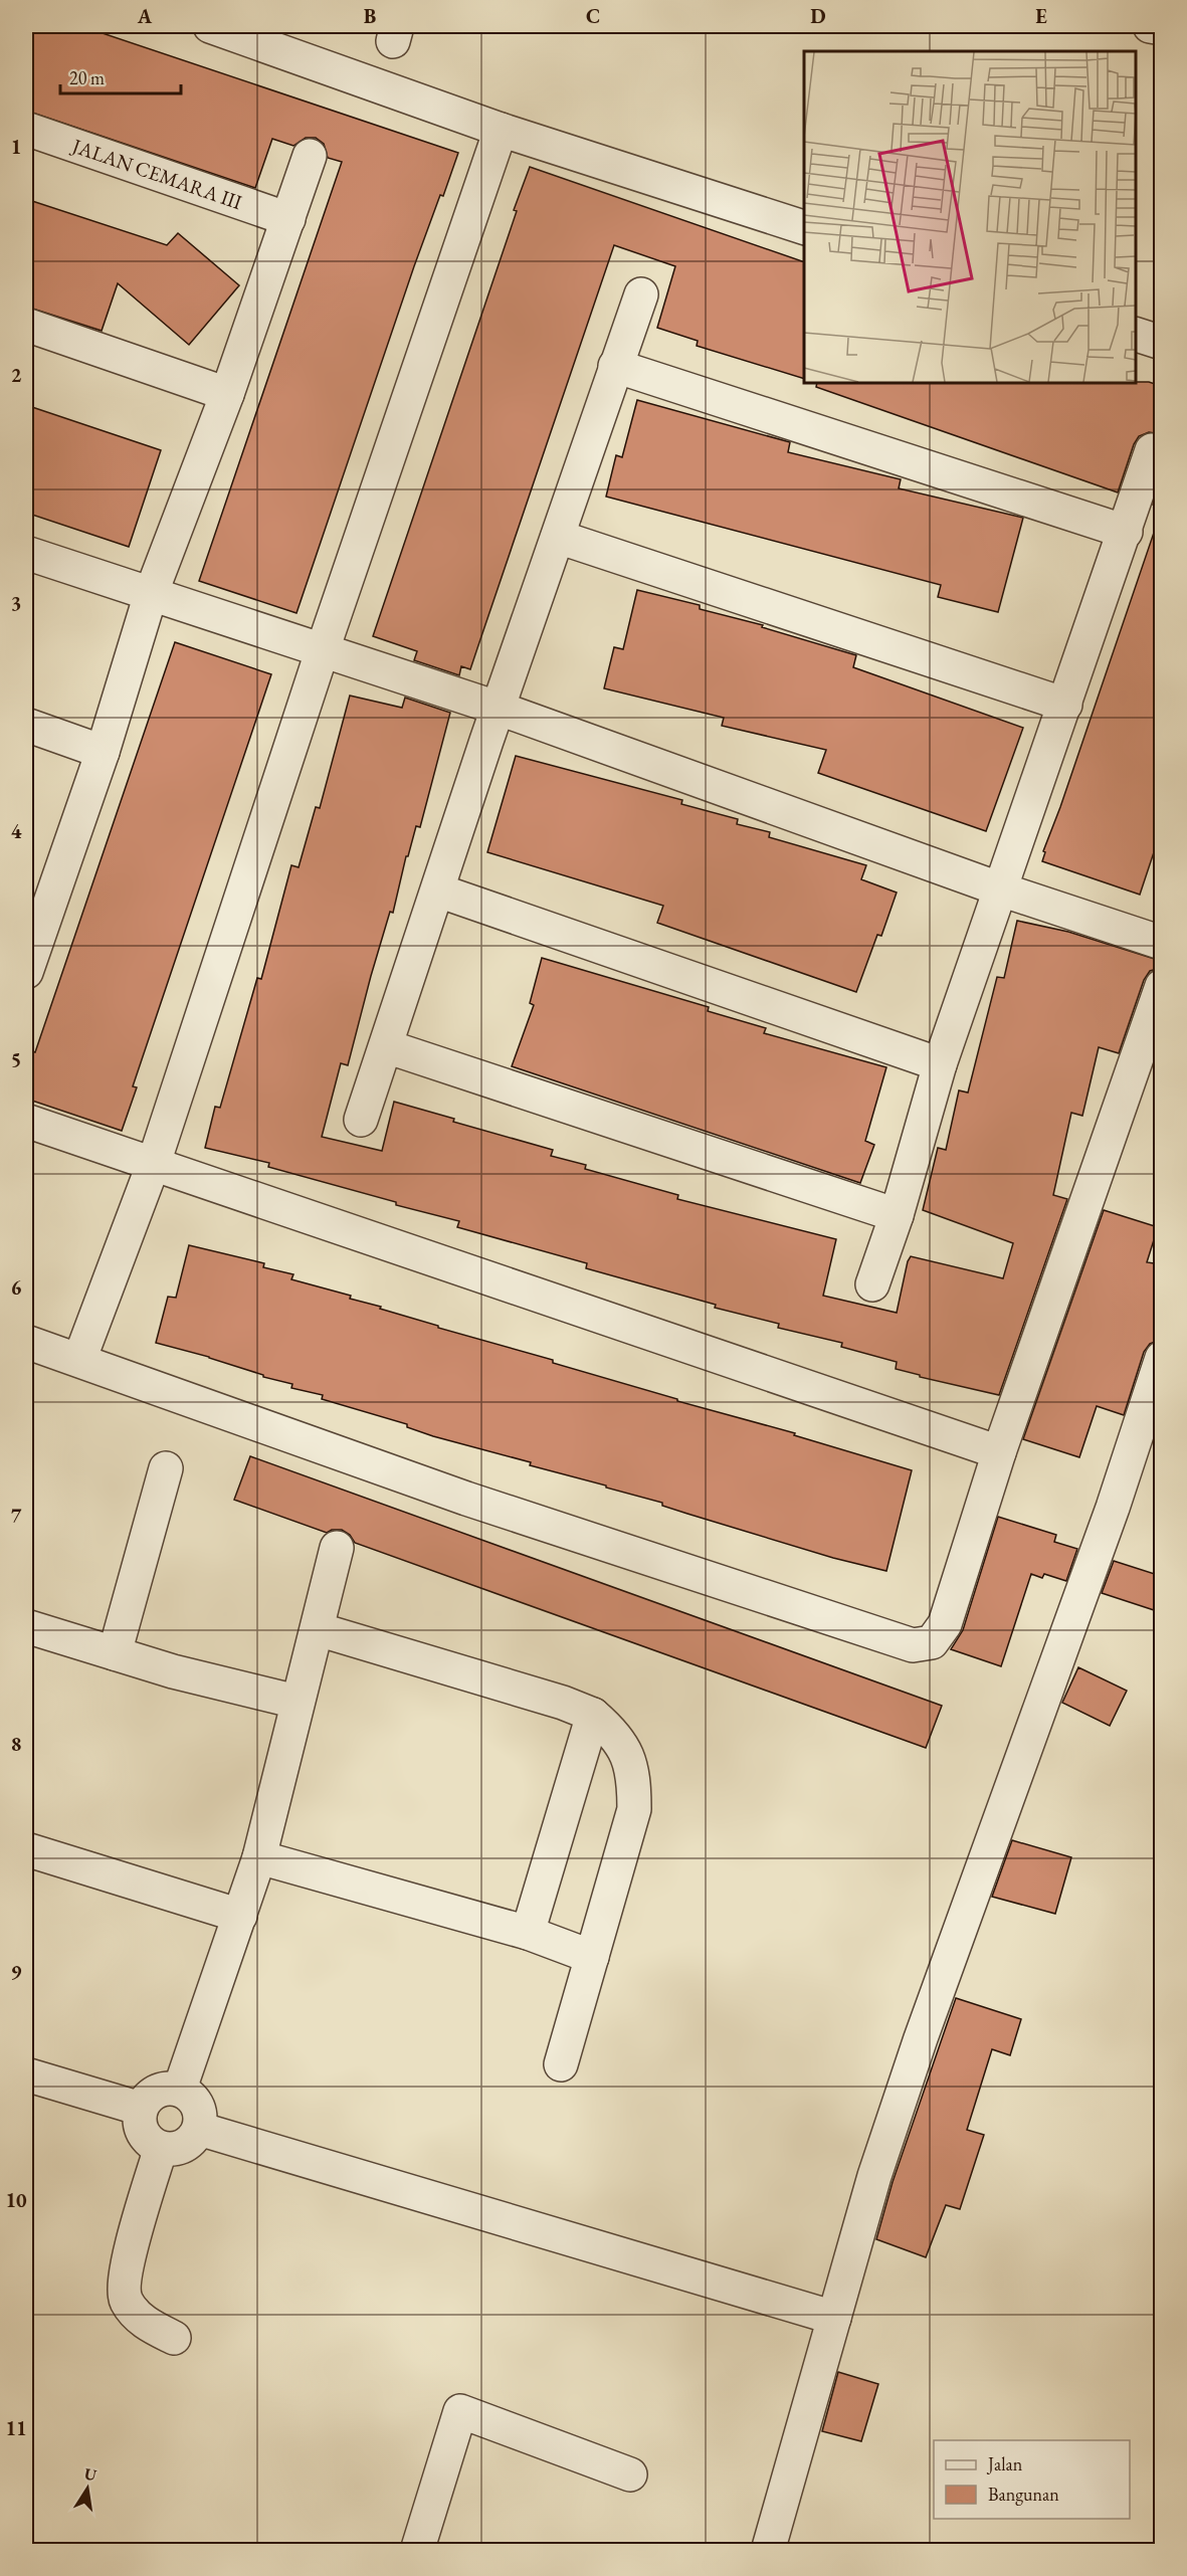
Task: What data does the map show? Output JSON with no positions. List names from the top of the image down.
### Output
{
  "streets": {
    "street": ["JALAN CEMARA III"]
  },
  "legend": ["Jalan", "Bangunan"],
  "scale_bar": "20 m",
  "north": "top",
  "grid": {
    "columns": [
      "A",
      "B",
      "C",
      "D",
      "E"
    ],
    "rows": [
      "1",
      "2",
      "3",
      "4",
      "5",
      "6",
      "7",
      "8",
      "9",
      "10",
      "11"
    ]
  }
}
